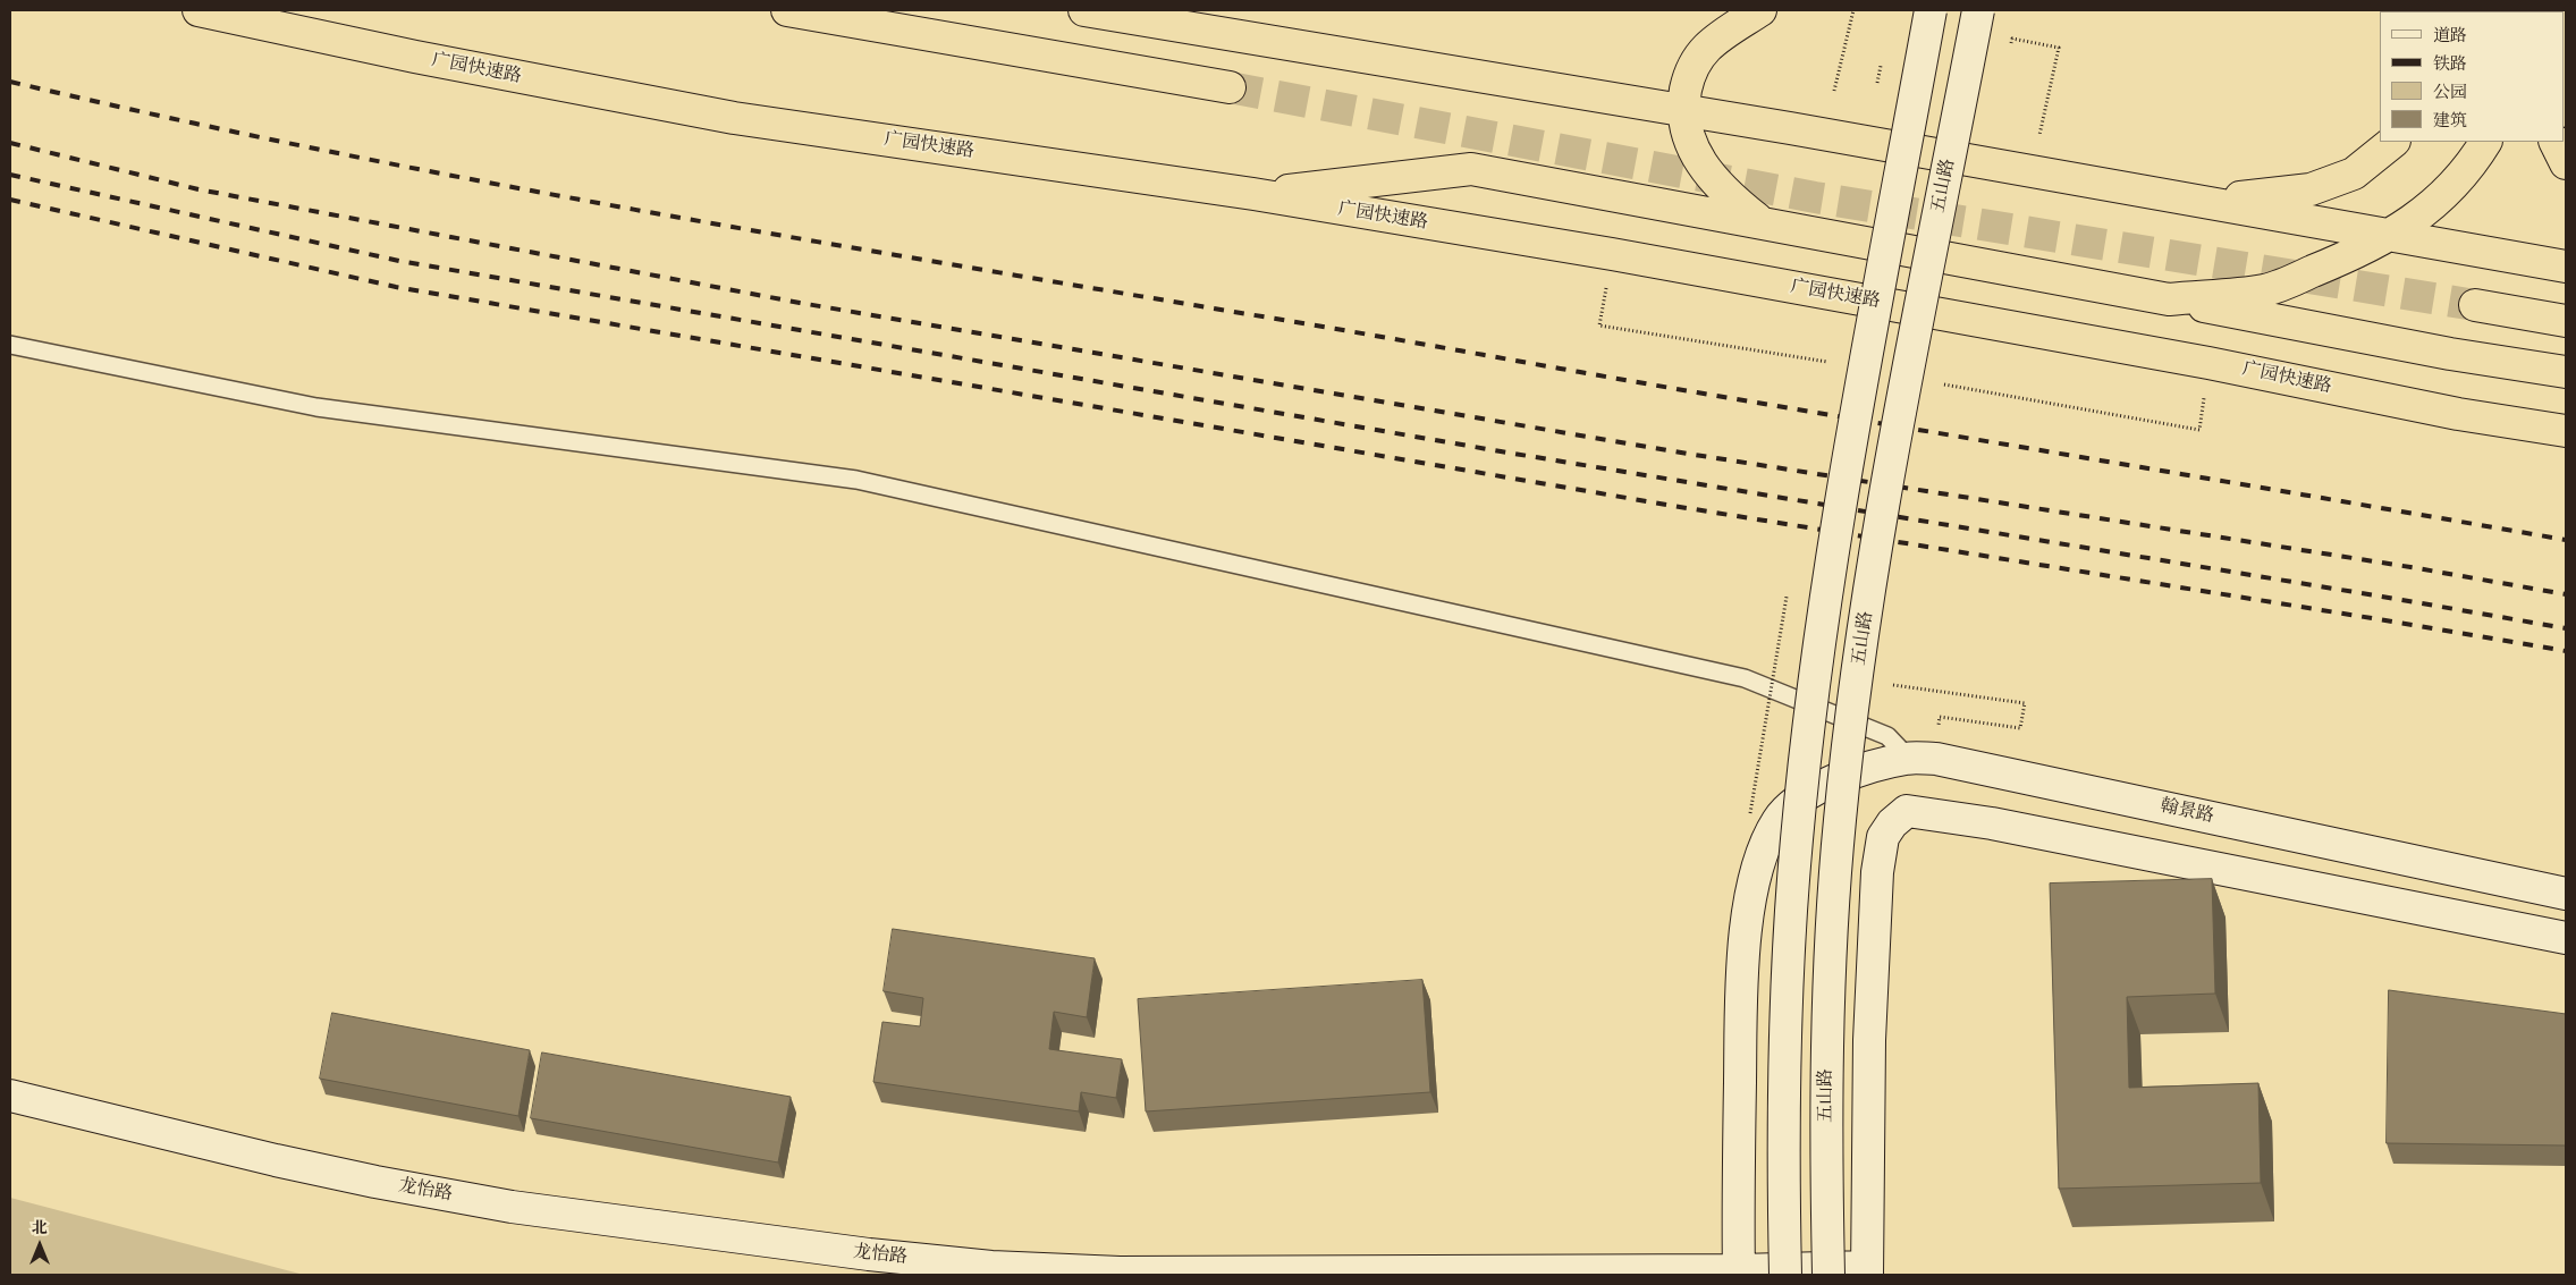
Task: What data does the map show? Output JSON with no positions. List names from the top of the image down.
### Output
{
  "streets": {
    "highway": ["广园快速路"],
    "street": ["五山路", "翰景路", "龙怡路"]
  },
  "crossings": [
    ["翰景路", "龙怡路"]
  ],
  "legend": [
    "道路",
    "铁路",
    "公园",
    "建筑"
  ],
  "north": "top"
}
